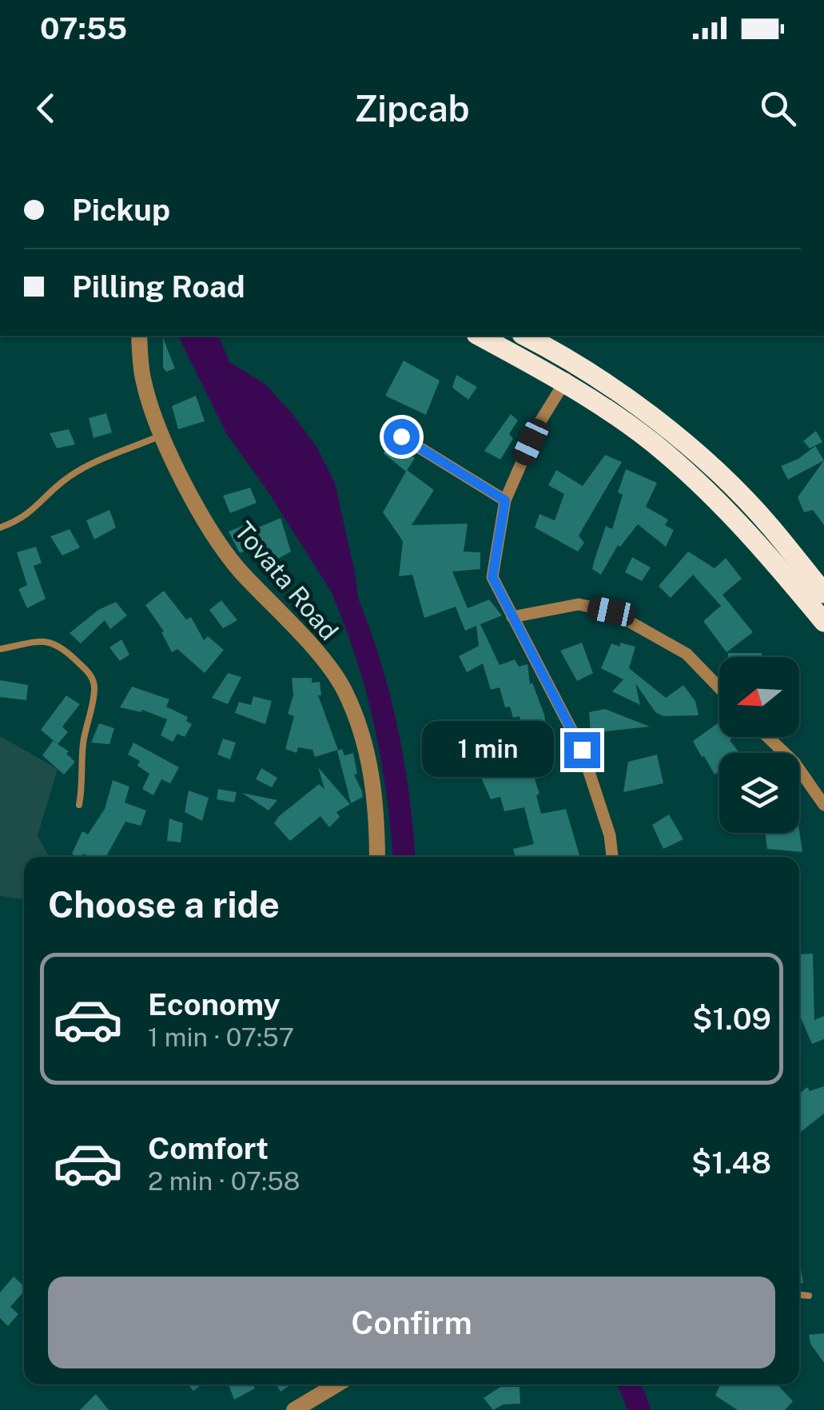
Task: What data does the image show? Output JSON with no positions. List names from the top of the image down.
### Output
{
  "streets": {
    "street": ["Tovata Road"]
  },
  "north": "left",
  "page": {
    "status": "07:55",
    "header": "Zipcab",
    "banner": ["Pickup", "Pilling Road"],
    "bubble": "1 min",
    "heading": "Choose a ride",
    "list": [
      {
        "name": "Economy",
        "note": "1 min · 07:57",
        "value": "$1.09"
      },
      {
        "name": "Comfort",
        "note": "2 min · 07:58",
        "value": "$1.48"
      }
    ],
    "buttons": "Confirm"
  }
}
